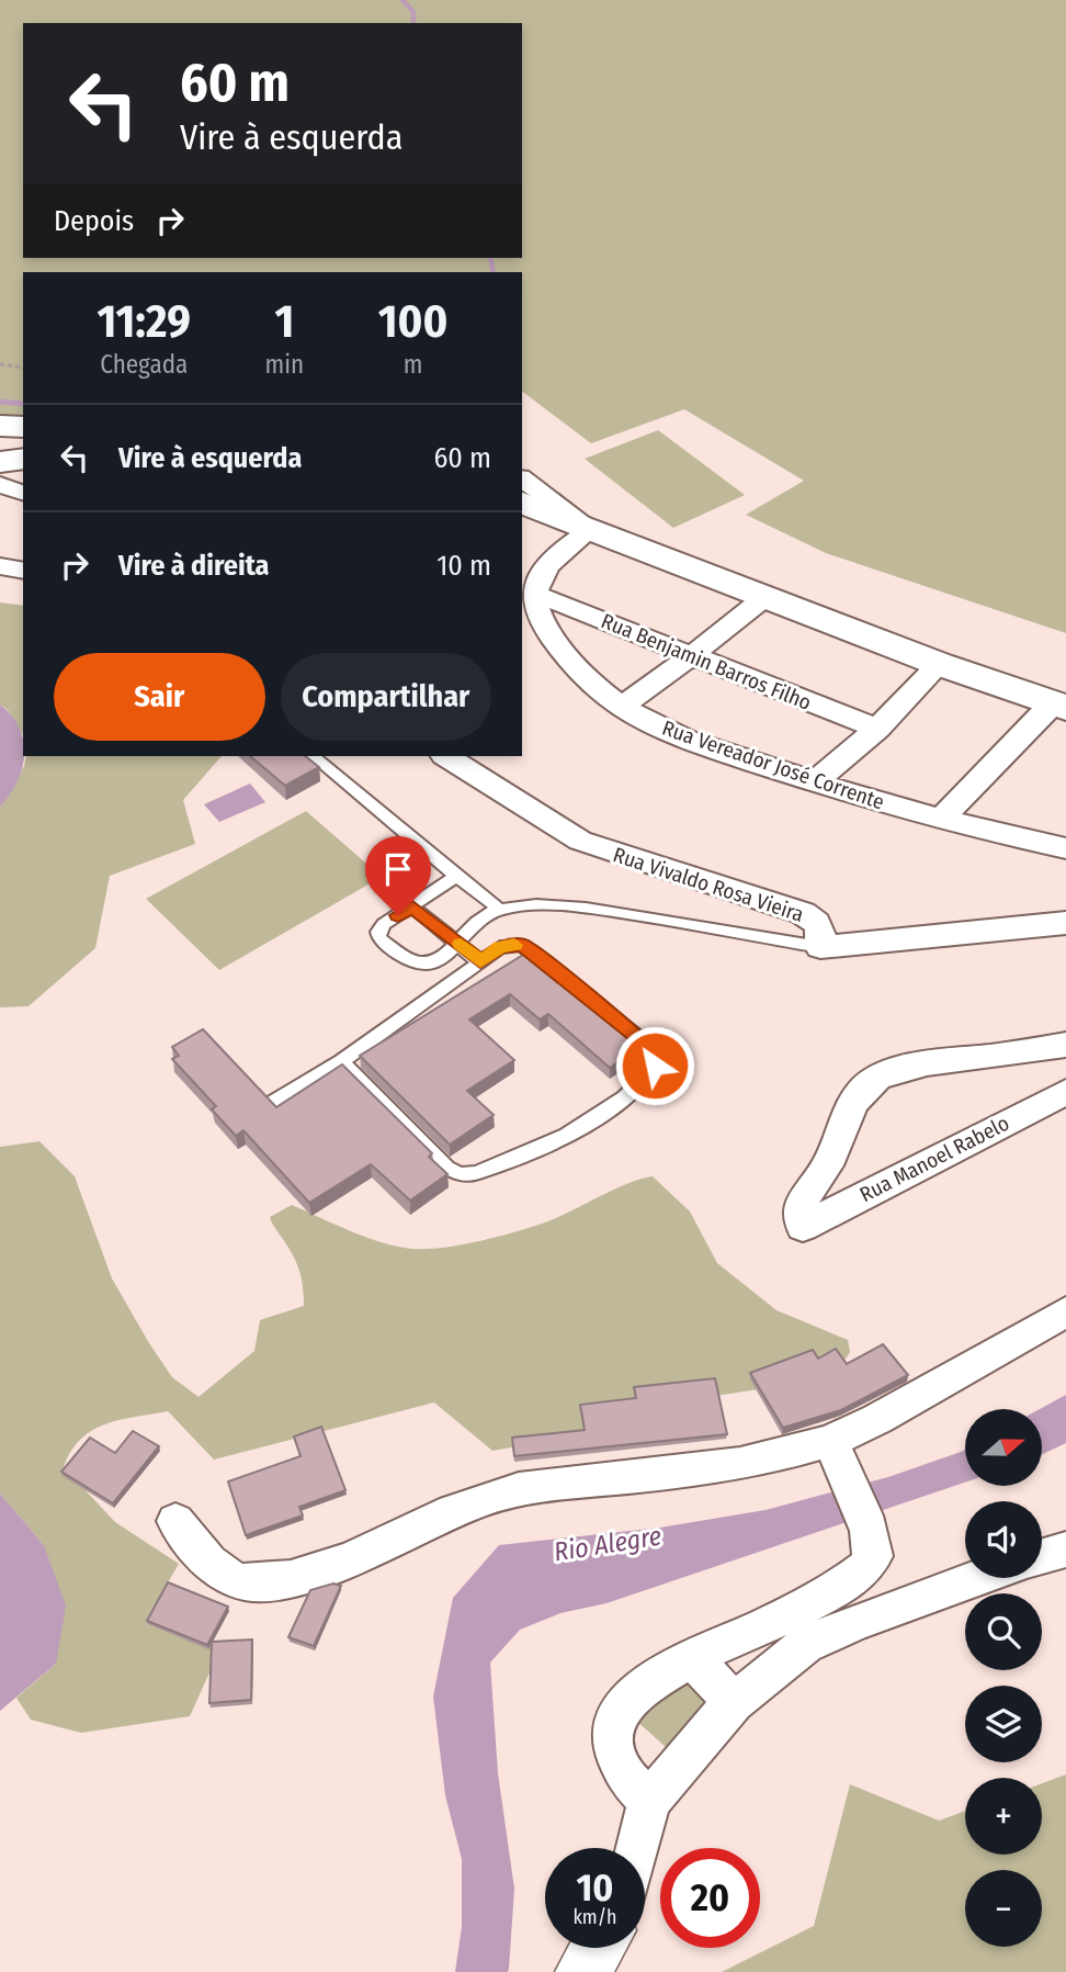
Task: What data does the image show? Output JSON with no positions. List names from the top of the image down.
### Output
{
  "streets": {
    "street": [
      "Rua Benjamin Barros Filho",
      "Rua Vereador José Corrente",
      "Rua Vivaldo Rosa Vieira",
      "Rua Manoel Rabelo"
    ]
  },
  "crossings": [
    ["Rua Benjamin Barros Filho", "Rua Vereador José Corrente"]
  ],
  "water": ["Rio Alegre"],
  "north": "right",
  "page": {
    "turn": ["60 m", "Vire à esquerda"],
    "then": "Depois",
    "eta": [
      "11:29",
      "Chegada",
      "1",
      "min",
      "100",
      "m"
    ],
    "list": [
      {
        "name": "Vire à esquerda",
        "value": "60 m"
      },
      {
        "name": "Vire à direita",
        "value": "10 m"
      }
    ],
    "buttons": ["Sair", "Compartilhar"],
    "map_buttons": ["+", "−"],
    "speed": "10 km/h",
    "limit": "20"
  }
}
